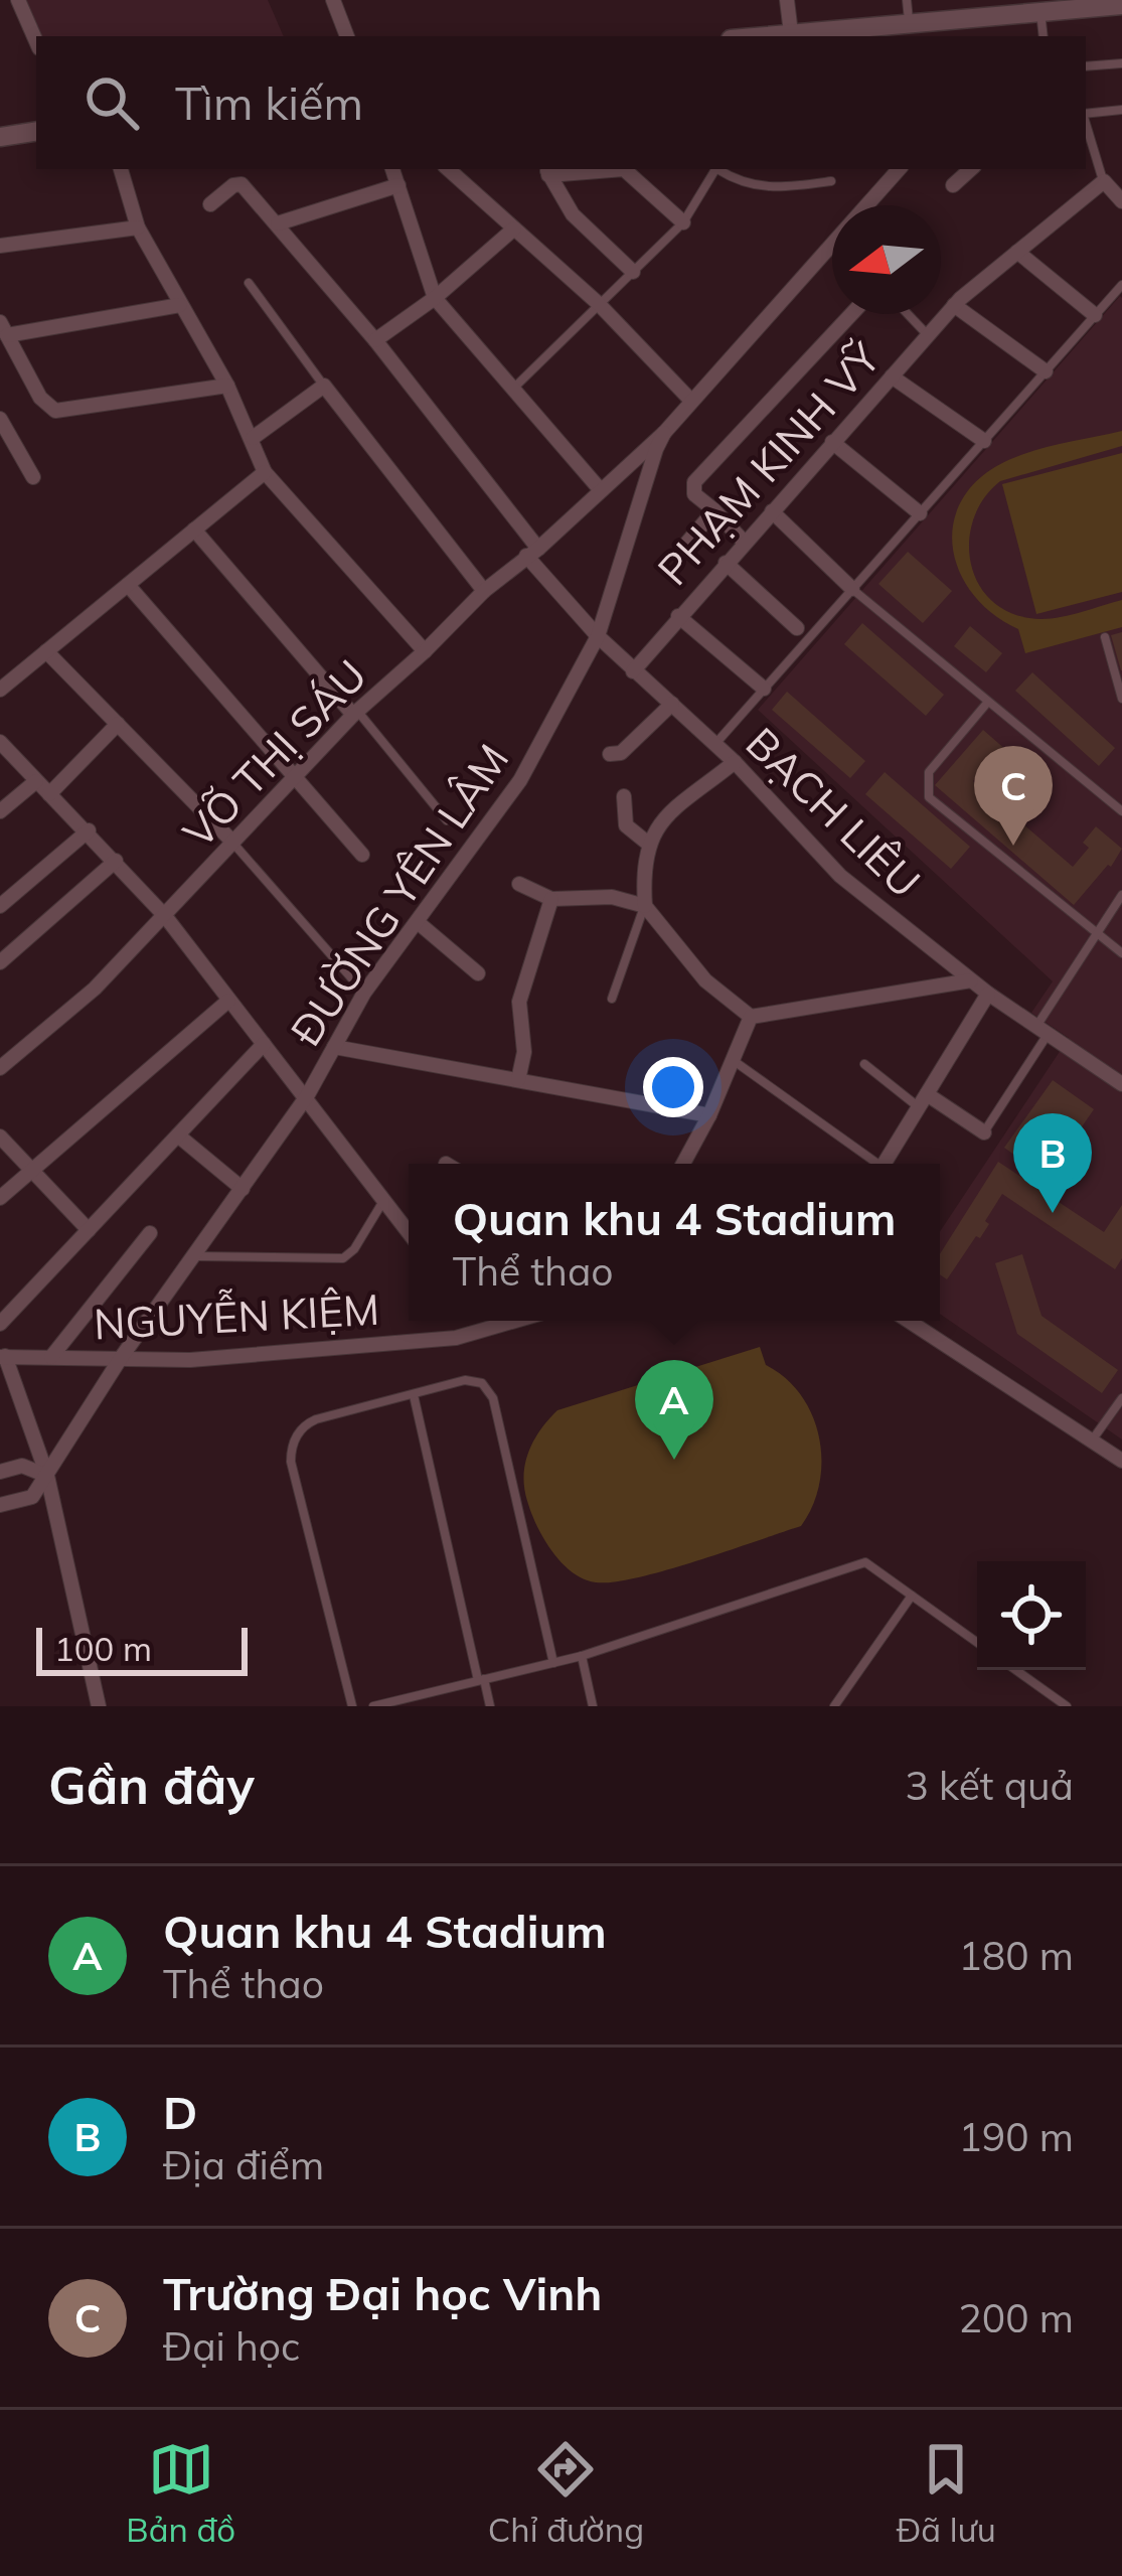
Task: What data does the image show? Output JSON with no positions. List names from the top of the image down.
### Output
{
  "streets": {
    "street": [
      "PHẠM KINH VỸ",
      "VÕ THỊ SÁU",
      "BẠCH LIÊU",
      "ĐƯỜNG YÊN LÂM",
      "NGUYỄN KIỆM"
    ]
  },
  "crossings": [
    ["PHẠM KINH VỸ", "BẠCH LIÊU"],
    ["VÕ THỊ SÁU", "BẠCH LIÊU"],
    ["VÕ THỊ SÁU", "ĐƯỜNG YÊN LÂM"],
    ["BẠCH LIÊU", "ĐƯỜNG YÊN LÂM"],
    ["ĐƯỜNG YÊN LÂM", "NGUYỄN KIỆM"]
  ],
  "scale_bar": "100 m",
  "north": "left",
  "page": {
    "search": "Tìm kiếm",
    "pins": ["C", "B", "A"],
    "popup": ["Quan khu 4 Stadium", "Thể thao"],
    "scale": "100 m",
    "heading": ["Gần đây", "3 kết quả"],
    "list": [
      {
        "mark": "A",
        "name": "Quan khu 4 Stadium",
        "note": "Thể thao",
        "value": "180 m"
      },
      {
        "mark": "B",
        "name": "D",
        "note": "Địa điểm",
        "value": "190 m"
      },
      {
        "mark": "C",
        "name": "Trường Đại học Vinh",
        "note": "Đại học",
        "value": "200 m"
      }
    ],
    "nav": ["Bản đồ", "Chỉ đường", "Đã lưu"]
  }
}
